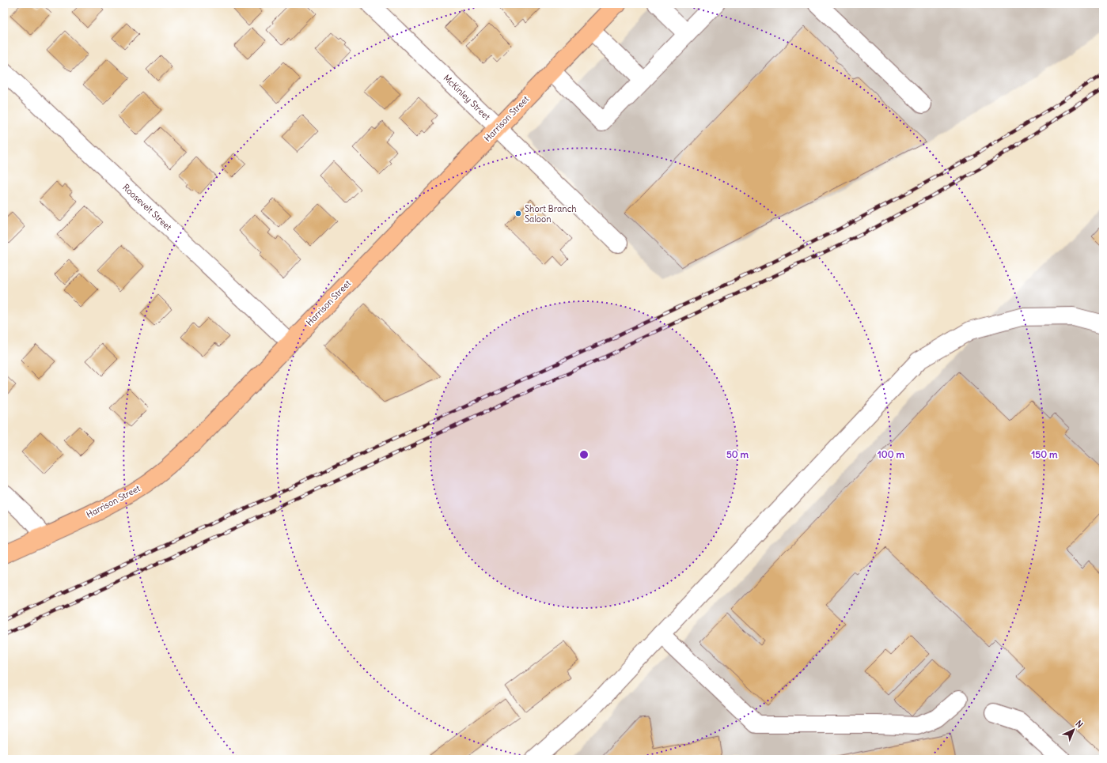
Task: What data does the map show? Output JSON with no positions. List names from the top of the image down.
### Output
{
  "streets": {
    "main road": ["Harrison Street"],
    "street": ["McKinley Street", "Roosevelt Street"]
  },
  "crossings": [
    ["McKinley Street", "Harrison Street"],
    ["Harrison Street", "Roosevelt Street"]
  ],
  "places": ["Short Branch Saloon"],
  "north": "top right",
  "rings": ["50 m", "100 m", "150 m"]
}
